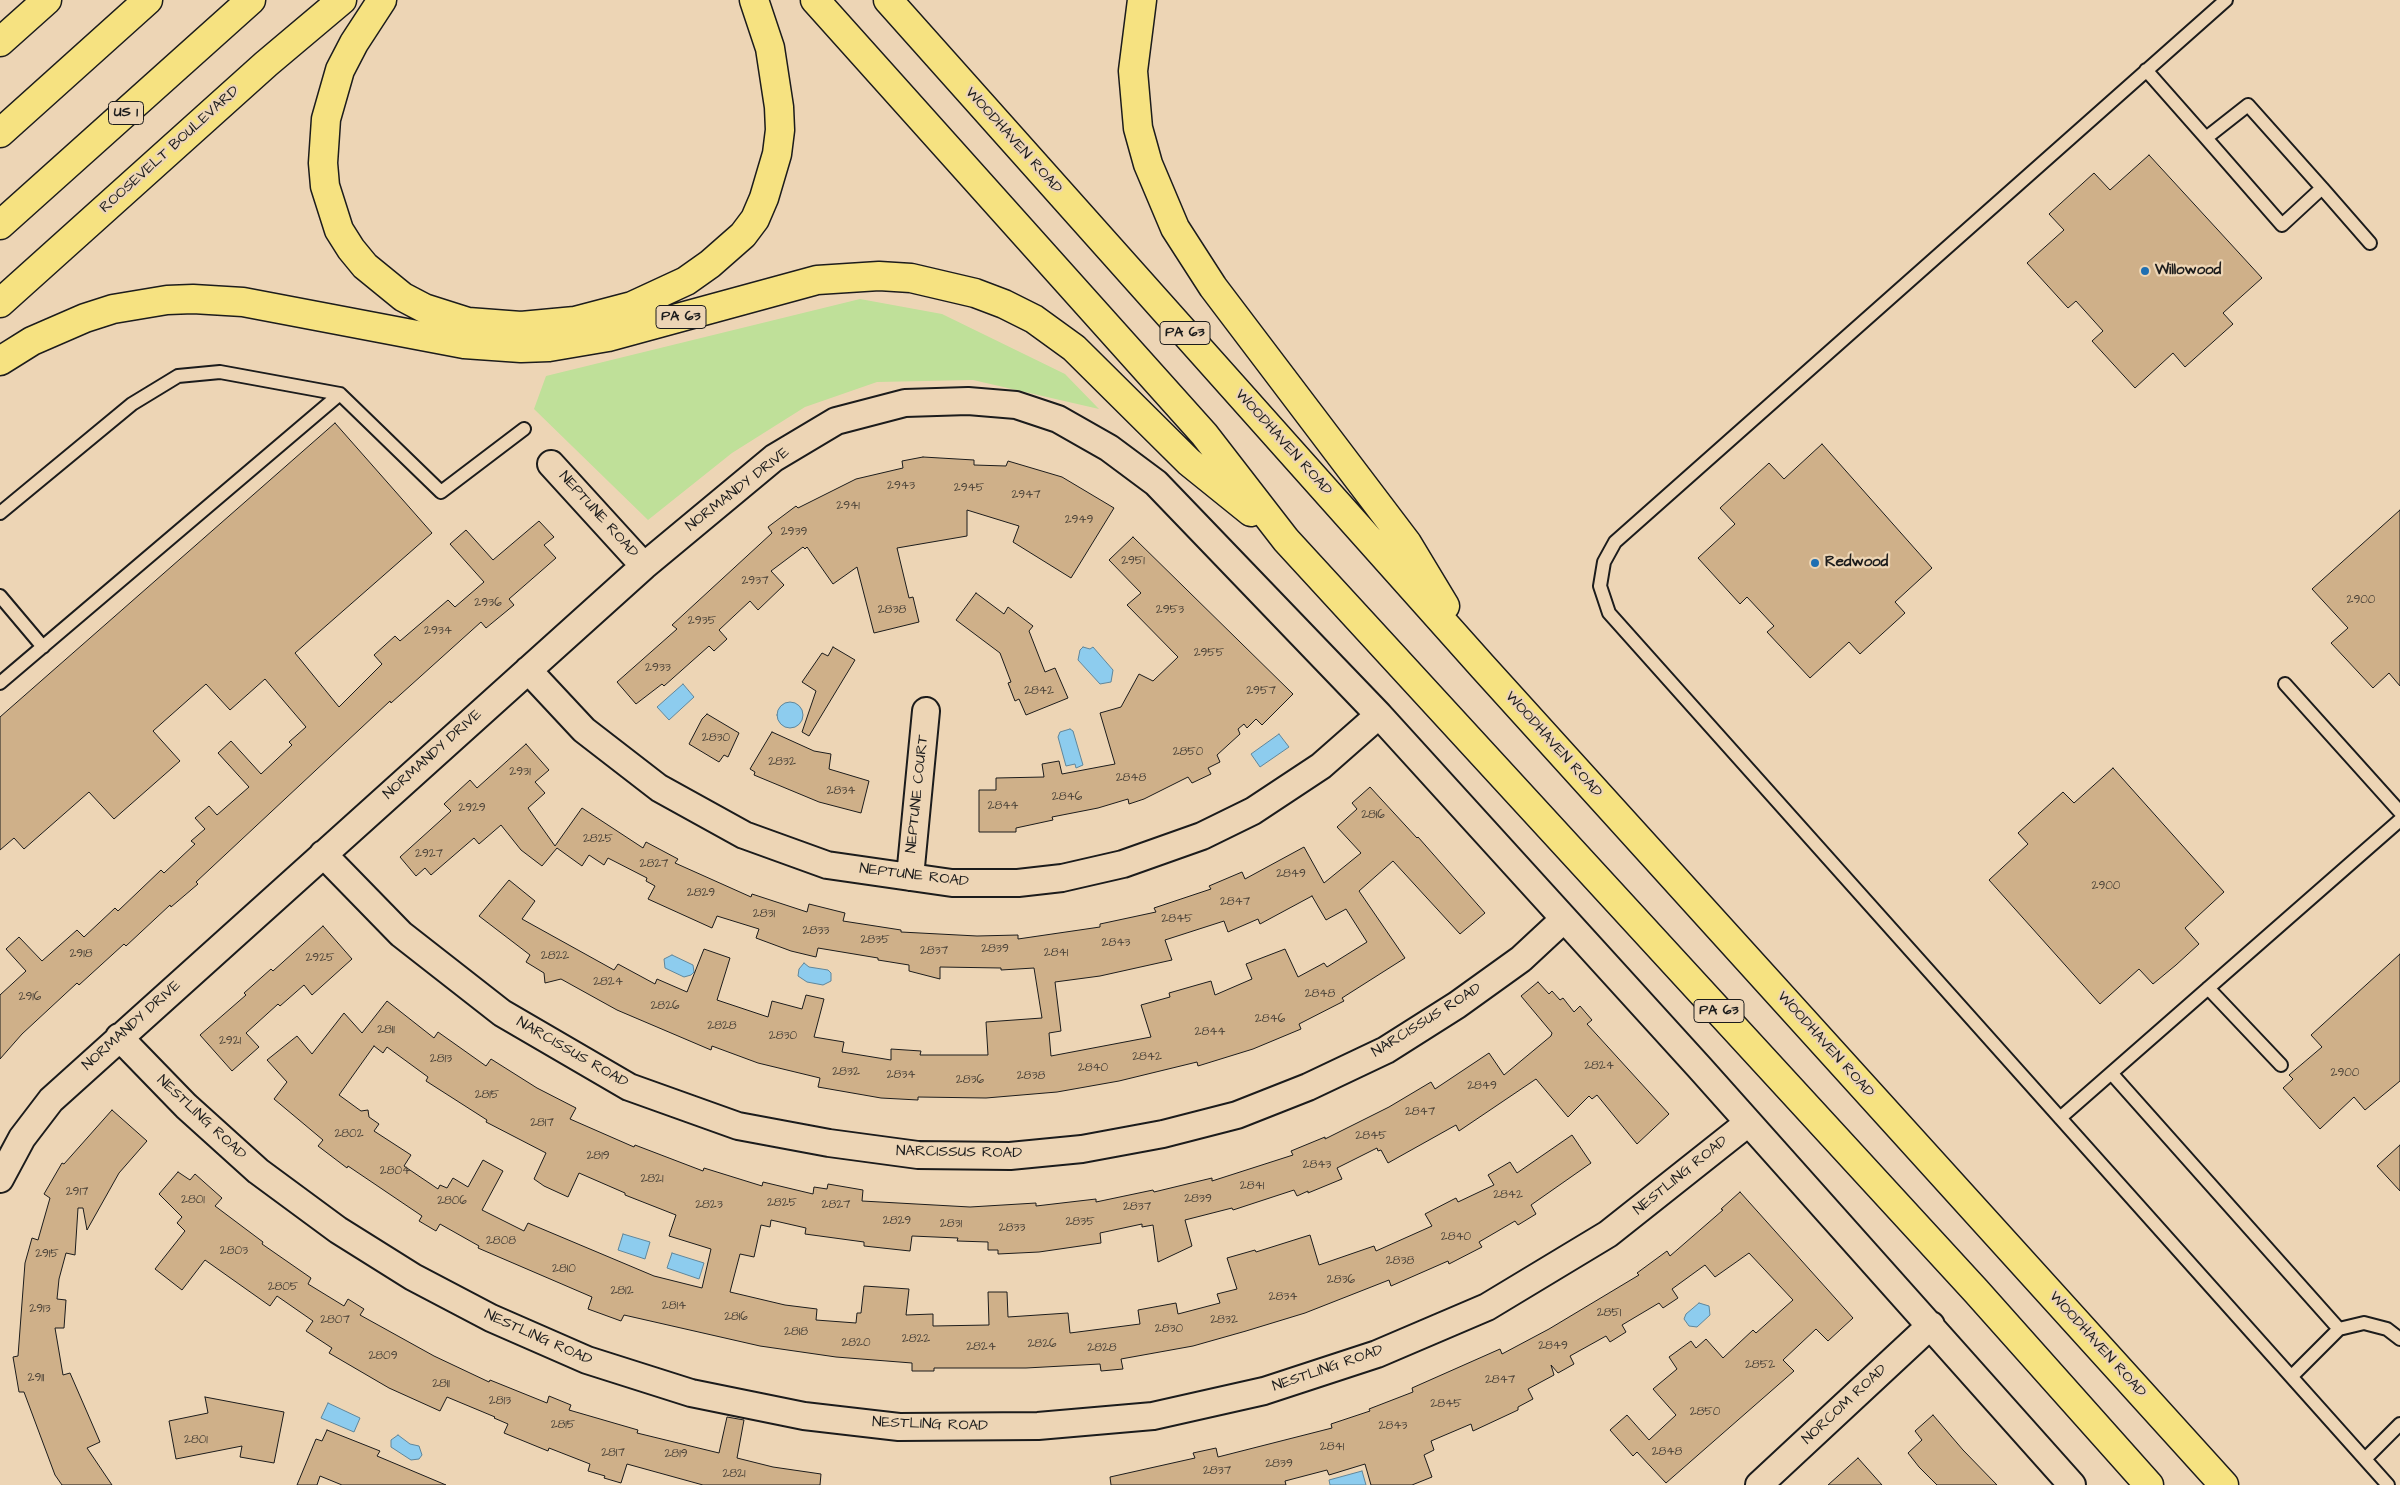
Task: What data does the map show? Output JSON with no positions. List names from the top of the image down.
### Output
{
  "streets": {
    "highway": [
      "US 1",
      "WOODHAVEN ROAD",
      "ROOSEVELT BOULEVARD",
      "PA 63"
    ],
    "street": [
      "NORMANDY DRIVE",
      "NEPTUNE ROAD",
      "NEPTUNE COURT",
      "NARCISSUS ROAD",
      "NESTLING ROAD",
      "NORCOM ROAD"
    ]
  },
  "crossings": [
    ["NORMANDY DRIVE", "NEPTUNE ROAD"],
    ["NORMANDY DRIVE", "NARCISSUS ROAD"],
    ["NORMANDY DRIVE", "NESTLING ROAD"],
    ["NEPTUNE ROAD", "NEPTUNE COURT"]
  ],
  "places": ["Willowood", "Redwood"],
  "house_numbers": [
    "2943",
    "2945",
    "2947",
    "2941",
    "2949",
    "2939",
    "2951",
    "2937",
    "2900",
    "2936",
    "2838",
    "2953",
    "2935",
    "2934",
    "2955",
    "2933",
    "2842",
    "2957",
    "2830",
    "2850",
    "2832",
    "2931",
    "2848",
    "2834",
    "2846",
    "2844",
    "2929",
    "2816",
    "2825",
    "2927",
    "2827",
    "2849",
    "2900",
    "2829",
    "2847",
    "2831",
    "2845",
    "2833",
    "2835",
    "2843",
    "2839",
    "2837",
    "2841",
    "2918",
    "2822",
    "2925",
    "2824",
    "2848",
    "2916",
    "2826",
    "2846",
    "2828",
    "2811",
    "2844",
    "2830",
    "2921",
    "2842",
    "2813",
    "2824",
    "2840",
    "2832",
    "2900",
    "2834",
    "2838",
    "2836",
    "2849",
    "2815",
    "2847",
    "2817",
    "2802",
    "2845",
    "2819",
    "2843",
    "2804",
    "2821",
    "2841",
    "2917",
    "2842",
    "2839",
    "2801",
    "2806",
    "2825",
    "2823",
    "2827",
    "2837",
    "2829",
    "2835",
    "2831",
    "2833",
    "2840",
    "2808",
    "2803",
    "2915",
    "2838",
    "2810",
    "2836",
    "2805",
    "2812",
    "2834",
    "2814",
    "2913",
    "2851",
    "2816",
    "2807",
    "2832",
    "2830",
    "2818",
    "2822",
    "2820",
    "2826",
    "2849",
    "2824",
    "2828",
    "2809",
    "2852",
    "2911",
    "2847",
    "2811",
    "2813",
    "2845",
    "2850",
    "2815",
    "2843",
    "2801",
    "2841",
    "2848",
    "2817",
    "2819",
    "2839",
    "2837",
    "2821"
  ]
}
